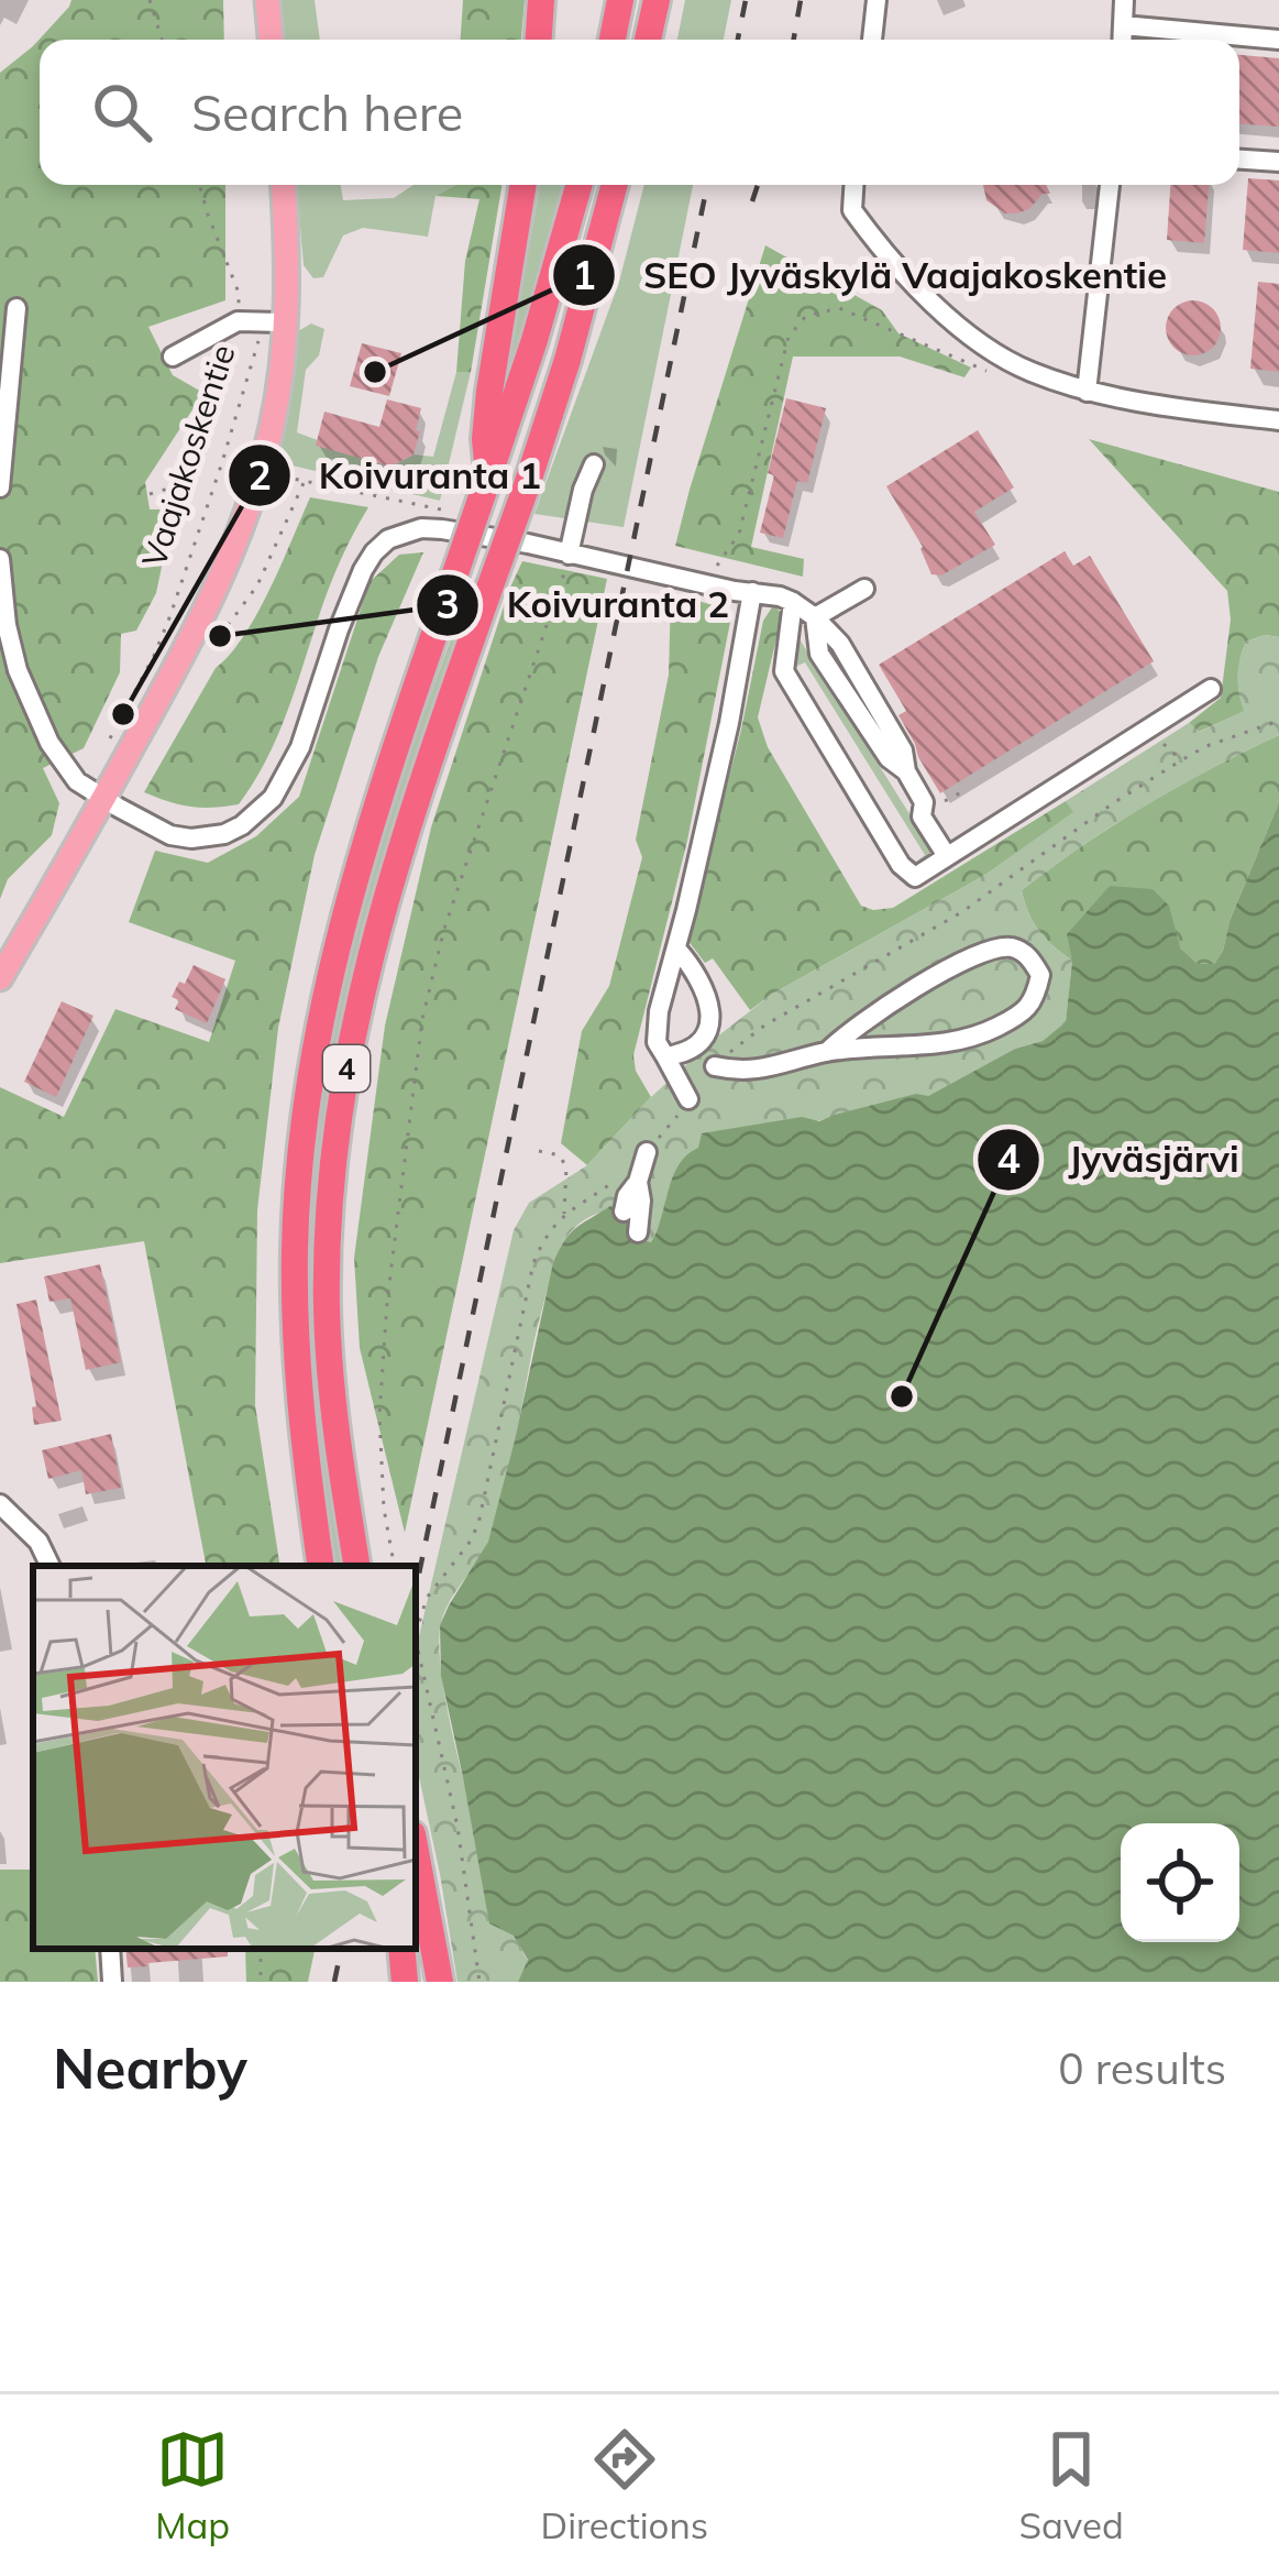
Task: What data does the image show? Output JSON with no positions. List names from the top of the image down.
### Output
{
  "streets": {
    "highway": ["4"],
    "main road": ["Vaajakoskentie"]
  },
  "places": [
    "SEO Jyväskylä Vaajakoskentie",
    "Koivuranta 2",
    "Koivuranta 1",
    "Jyväsjärvi"
  ],
  "page": {
    "search": "Search here",
    "heading": ["Nearby", "0 results"],
    "nav": ["Map", "Directions", "Saved"]
  }
}
